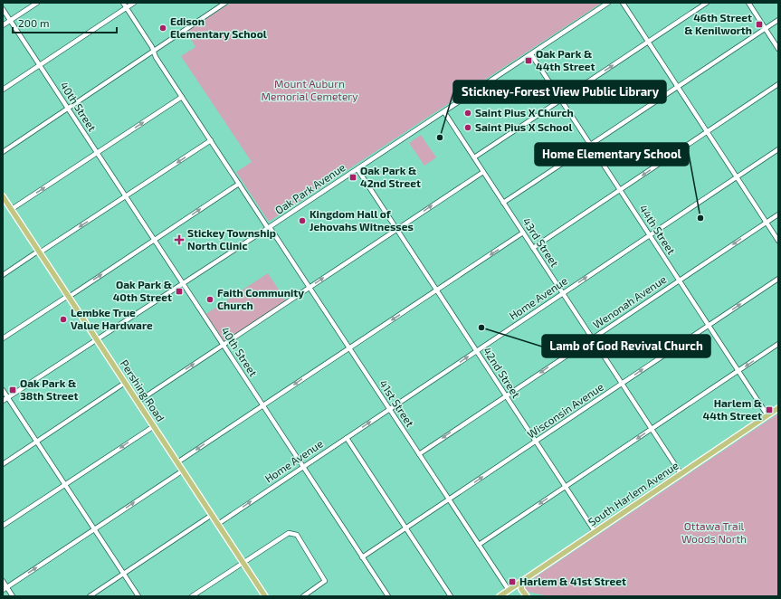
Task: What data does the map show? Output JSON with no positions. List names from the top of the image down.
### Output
{
  "streets": {
    "main road": ["Pershing Road", "South Harlem Avenue"],
    "street": [
      "40th Street",
      "Oak Park Avenue",
      "44th Street",
      "43rd Street",
      "Home Avenue",
      "Wenonah Avenue",
      "42nd Street",
      "41st Street",
      "Wisconsin Avenue"
    ]
  },
  "crossings": [
    ["40th Street", "Oak Park Avenue"],
    ["40th Street", "Home Avenue"],
    ["40th Street", "Wisconsin Avenue"],
    ["Oak Park Avenue", "44th Street"],
    ["Oak Park Avenue", "43rd Street"],
    ["Oak Park Avenue", "42nd Street"],
    ["Oak Park Avenue", "Pershing Road"],
    ["Oak Park Avenue", "41st Street"],
    ["44th Street", "Home Avenue"],
    ["44th Street", "Wenonah Avenue"],
    ["44th Street", "Wisconsin Avenue"],
    ["44th Street", "South Harlem Avenue"],
    ["43rd Street", "Home Avenue"],
    ["43rd Street", "Wenonah Avenue"],
    ["43rd Street", "Wisconsin Avenue"],
    ["43rd Street", "South Harlem Avenue"],
    ["Home Avenue", "42nd Street"],
    ["Home Avenue", "Pershing Road"],
    ["Home Avenue", "41st Street"],
    ["Wenonah Avenue", "42nd Street"],
    ["Wenonah Avenue", "41st Street"],
    ["42nd Street", "Wisconsin Avenue"],
    ["42nd Street", "South Harlem Avenue"],
    ["41st Street", "Wisconsin Avenue"],
    ["41st Street", "South Harlem Avenue"]
  ],
  "one_way": ["Home Avenue", "Wenonah Avenue", "Wisconsin Avenue"],
  "parks": ["Mount Auburn Memorial Cemetery", "Ottawa Trail Woods North"],
  "places": {
    "transit": [
      "46th Street & Kenilworth",
      "Oak Park & 44th Street",
      "Oak Park & 42nd Street",
      "Oak Park & 40th Street",
      "Oak Park & 38th Street",
      "Harlem & 44th Street",
      "Harlem & 41st Street"
    ],
    "other": [
      "Edison Elementary School",
      "Saint Pius X Church",
      "Saint Pius X School",
      "Stickney-Forest View Public Library",
      "Home Elementary School",
      "Kingdom Hall of Jehovahs Witnesses",
      "Faith Community Church",
      "Lembke True Value Hardware",
      "Lamb of God Revival Church"
    ],
    "health": ["Stickey Township North Clinic"]
  },
  "scale_bar": "200 m"
}
